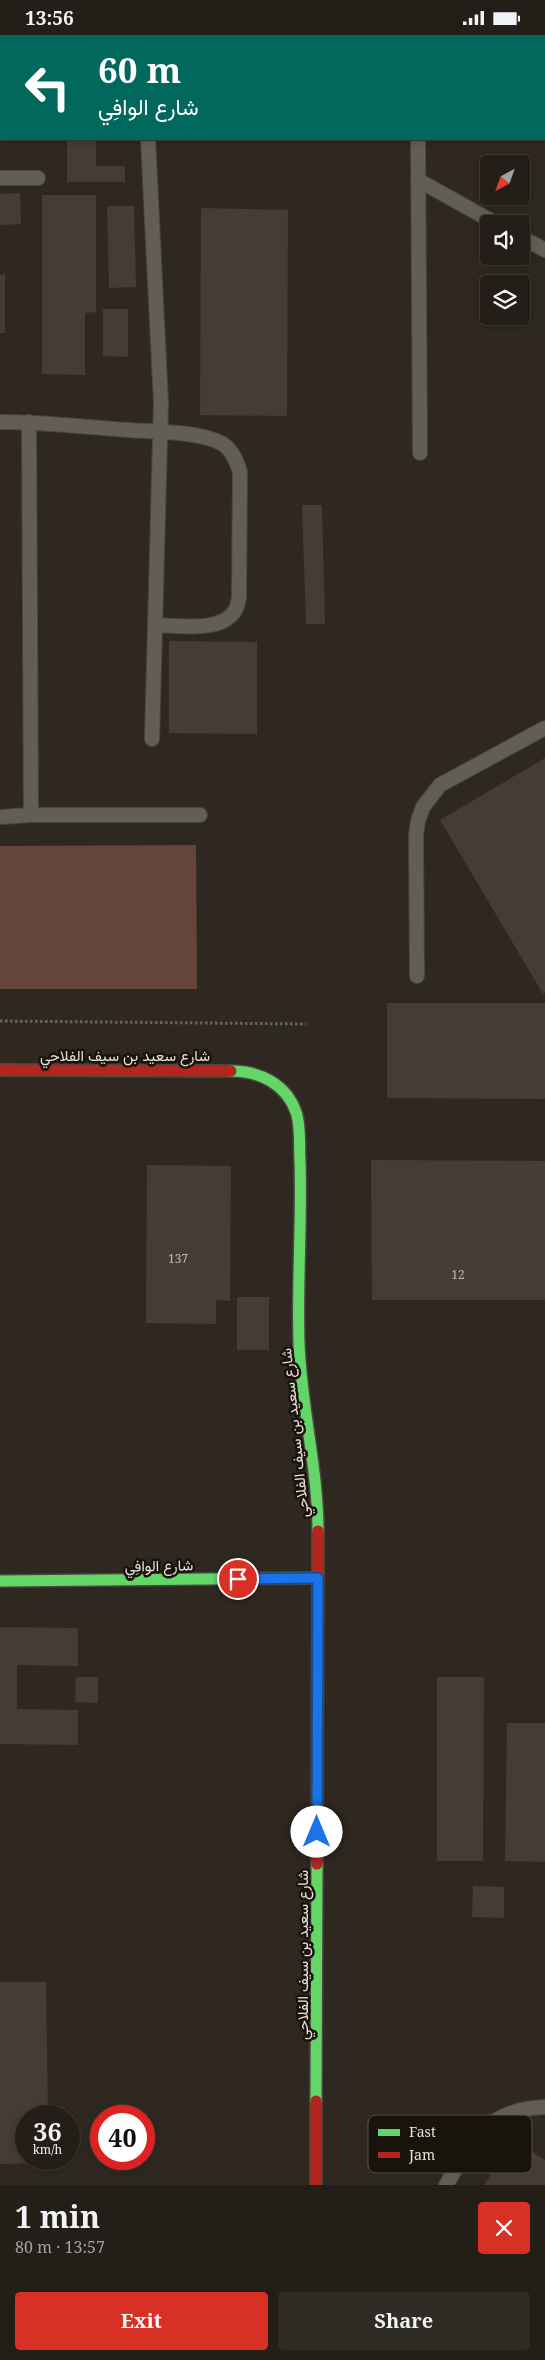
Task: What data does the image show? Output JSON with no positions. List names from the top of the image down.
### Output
{
  "streets": {
    "street": ["شارع سعيد بن سيف الفلاحي", "شارع الوافِي"]
  },
  "crossings": [
    ["شارع سعيد بن سيف الفلاحي", "شارع الوافِي"]
  ],
  "house_numbers": ["137", "12"],
  "legend": ["Fast", "Jam"],
  "north": "bottom left",
  "page": {
    "status": "13:56",
    "turn": ["60 m", "شارع الوافِي"],
    "speed": "36 km/h",
    "limit": "40",
    "heading": ["1 min", "80 m · 13:57"],
    "buttons": ["Exit", "Share"]
  }
}
